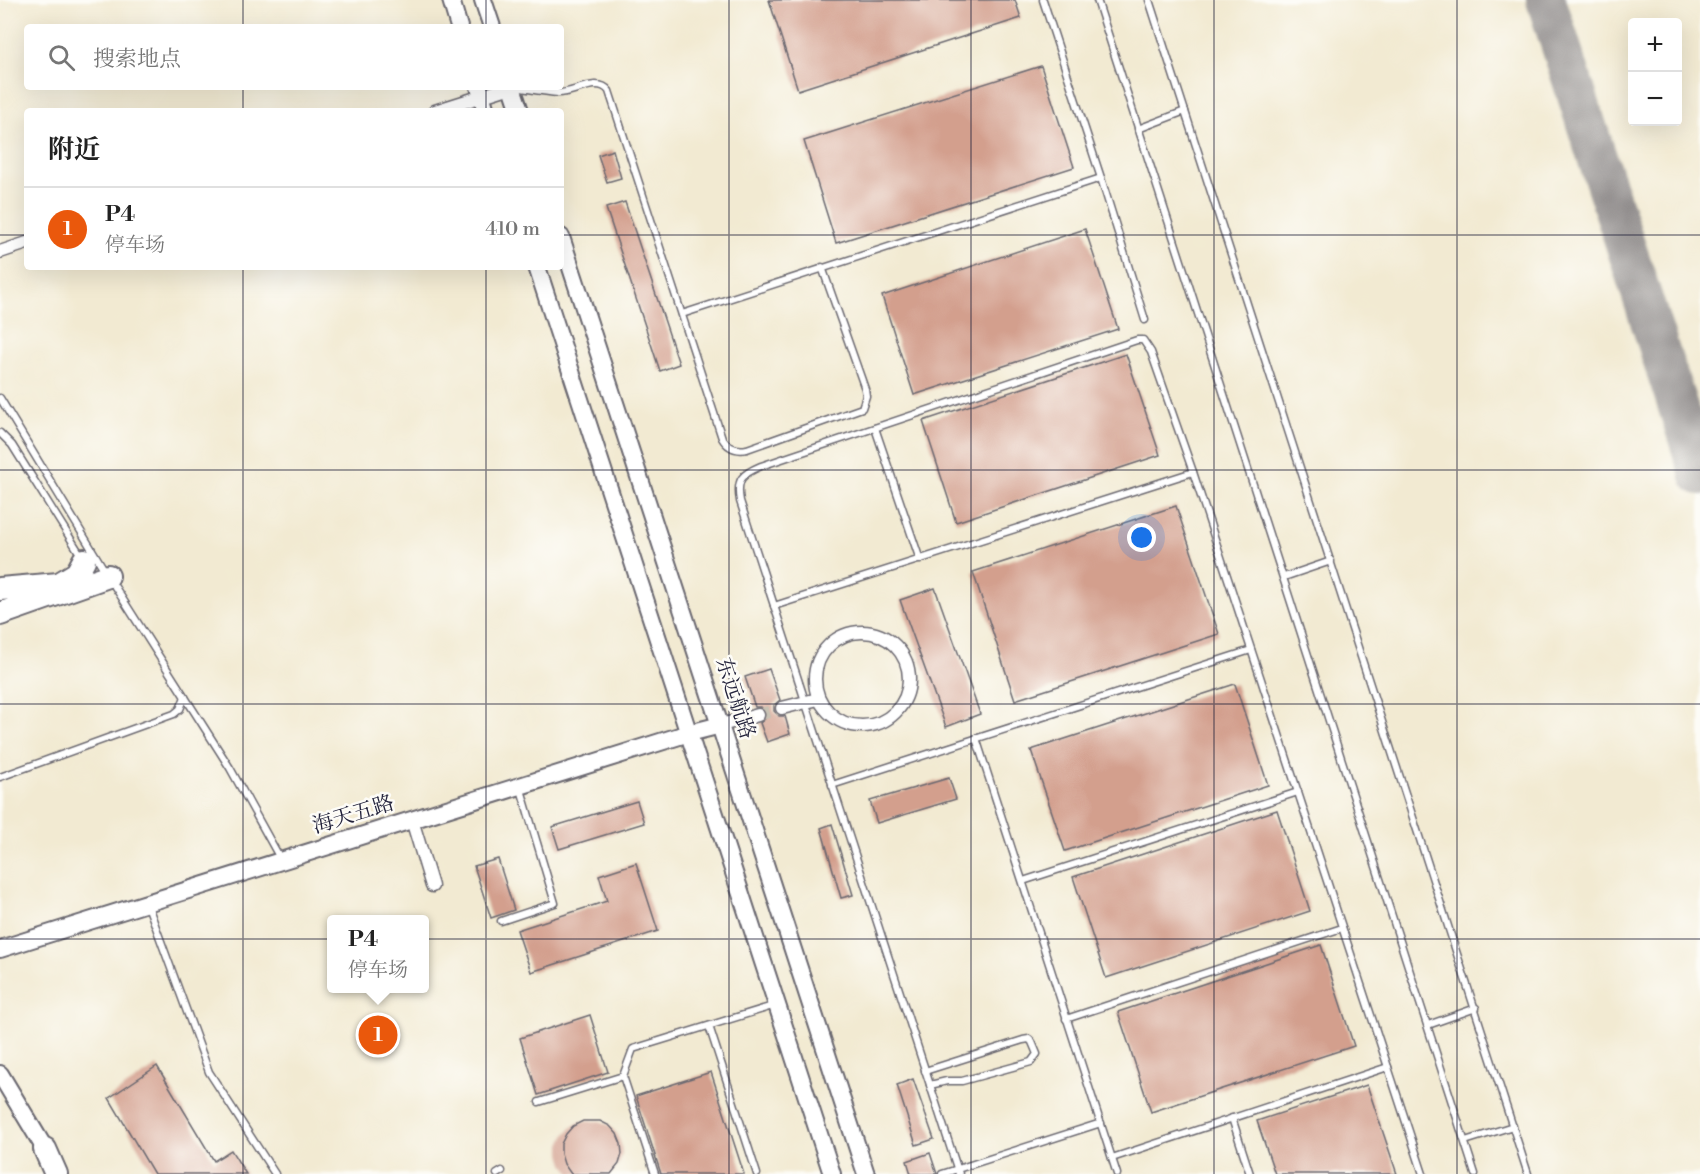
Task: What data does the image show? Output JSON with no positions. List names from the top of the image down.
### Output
{
  "streets": {
    "street": ["东远航路", "海天五路"]
  },
  "crossings": [
    ["东远航路", "海天五路"]
  ],
  "page": {
    "map_buttons": ["+", "−"],
    "search": "搜索地点",
    "heading": "附近",
    "list": [
      {
        "mark": "1",
        "name": "P4",
        "note": "停车场",
        "value": "410 m"
      }
    ],
    "popup": ["P4", "停车场"],
    "pins": "1"
  }
}
